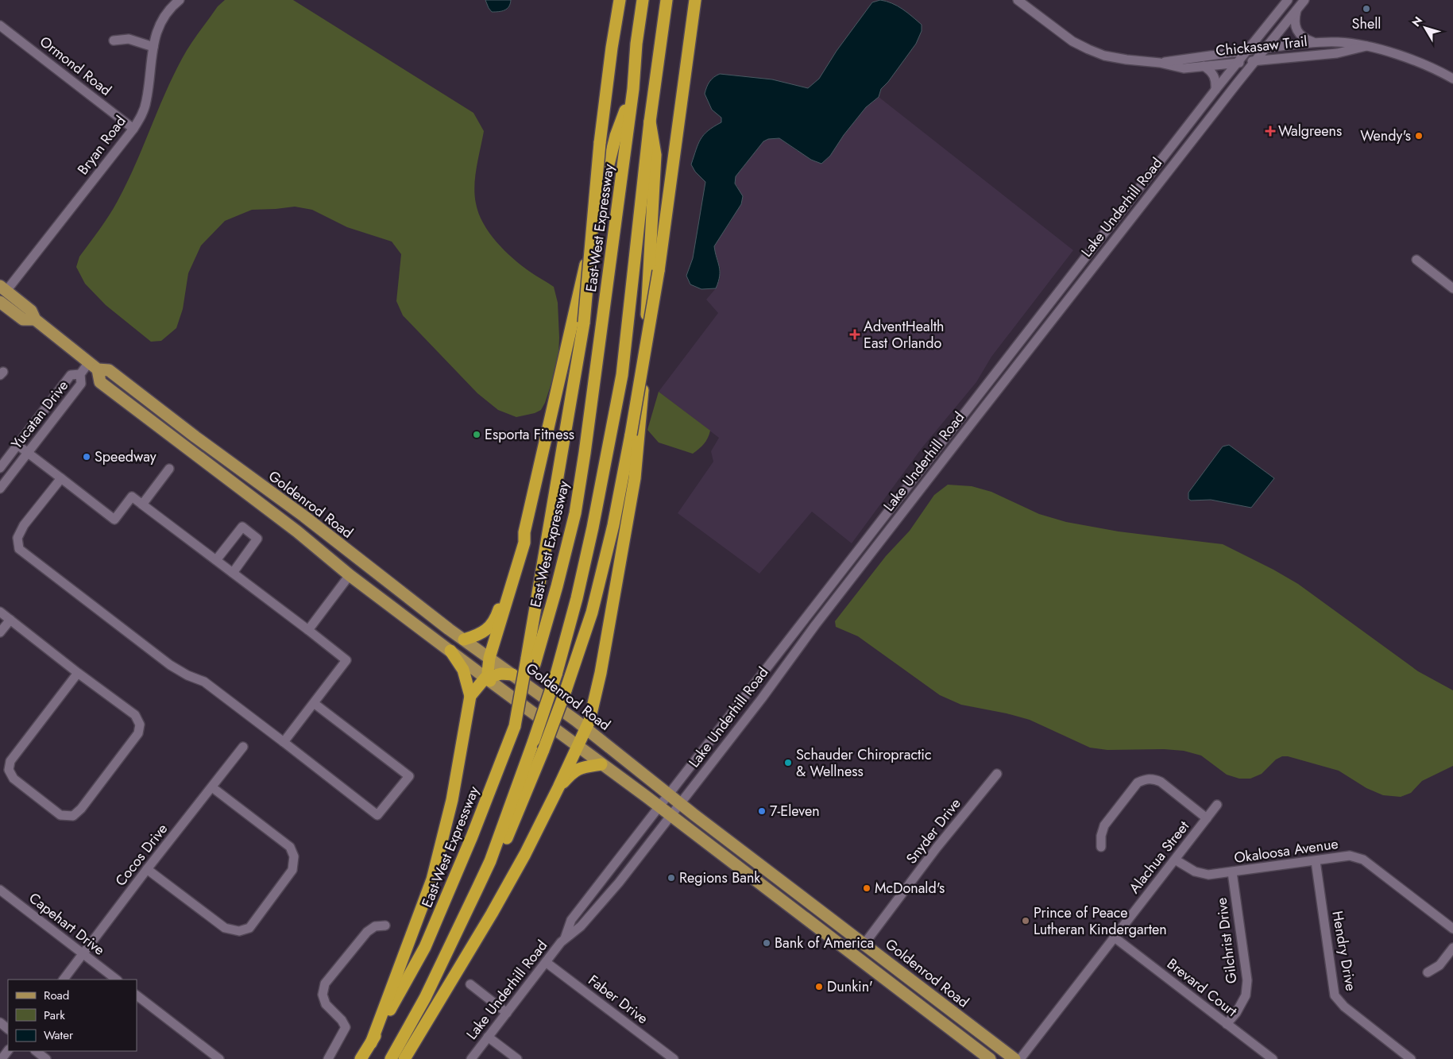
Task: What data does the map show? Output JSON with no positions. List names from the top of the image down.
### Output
{
  "streets": {
    "highway": ["East-West Expressway"],
    "main road": ["Goldenrod Road"],
    "street": [
      "Chickasaw Trail",
      "Ormond Road",
      "Bryan Road",
      "Lake Underhill Road",
      "Yucatan Drive",
      "Snyder Drive",
      "Okaloosa Avenue",
      "Cocos Drive",
      "Alachua Street",
      "Capehart Drive",
      "Gilchrist Drive",
      "Hendry Drive",
      "Brevard Court",
      "Faber Drive"
    ]
  },
  "crossings": [
    ["Chickasaw Trail", "Lake Underhill Road"],
    ["Ormond Road", "Bryan Road"],
    ["Bryan Road", "Goldenrod Road"],
    ["Lake Underhill Road", "Goldenrod Road"],
    ["Lake Underhill Road", "Faber Drive"],
    ["Yucatan Drive", "Goldenrod Road"],
    ["Goldenrod Road", "Snyder Drive"],
    ["Okaloosa Avenue", "Alachua Street"],
    ["Okaloosa Avenue", "Gilchrist Drive"],
    ["Okaloosa Avenue", "Hendry Drive"],
    ["Cocos Drive", "Capehart Drive"],
    ["Alachua Street", "Brevard Court"],
    ["Gilchrist Drive", "Brevard Court"]
  ],
  "places": {
    "other": [
      "Shell",
      "Wendy's",
      "Esporta Fitness",
      "Speedway",
      "Schauder Chiropractic & Wellness",
      "7-Eleven",
      "Regions Bank",
      "McDonald's",
      "Prince of Peace Lutheran Kindergarten",
      "Bank of America",
      "Dunkin'"
    ],
    "health": ["Walgreens", "AdventHealth East Orlando"]
  },
  "legend": ["Road", "Park", "Water"],
  "north": "top left"
}
